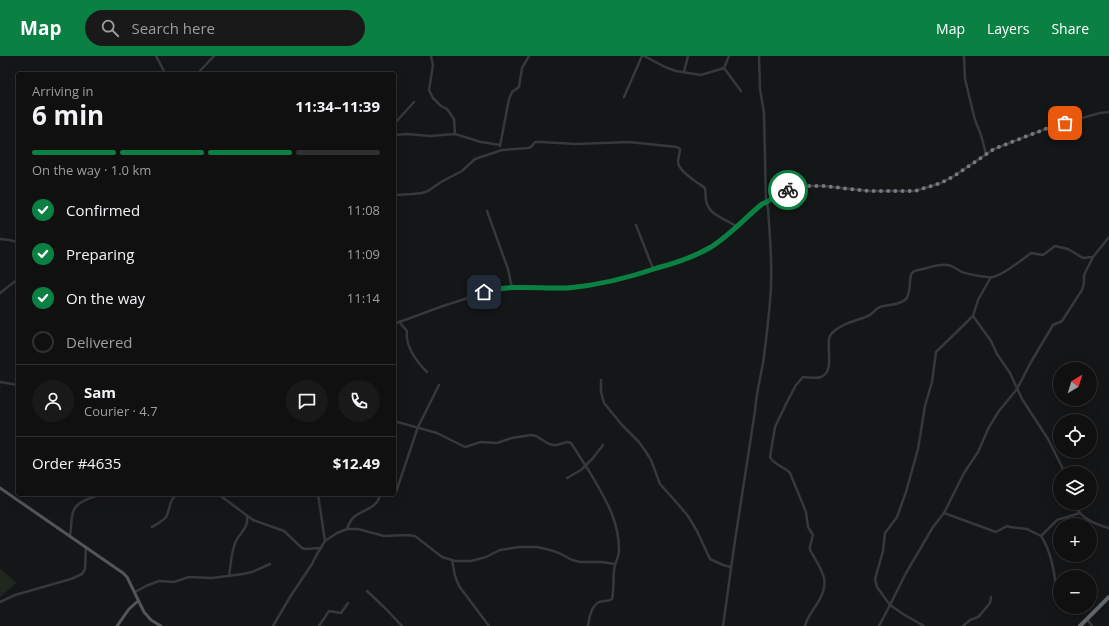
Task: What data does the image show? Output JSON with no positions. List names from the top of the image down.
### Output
{
  "north": "top right",
  "page": {
    "header": "Map",
    "search": "Search here",
    "nav": ["Map", "Layers", "Share"],
    "heading": ["6 min", "Arriving in", "11:34–11:39"],
    "panel": [
      "Sam",
      "Courier · 4.7",
      "Order #4635",
      "$12.49"
    ],
    "bar": "On the way · 1.0 km",
    "list": [
      ["Confirmed", "11:08"],
      ["Preparing", "11:09"],
      ["On the way", "11:14"],
      "Delivered"
    ],
    "map_buttons": ["+", "−"]
  }
}
